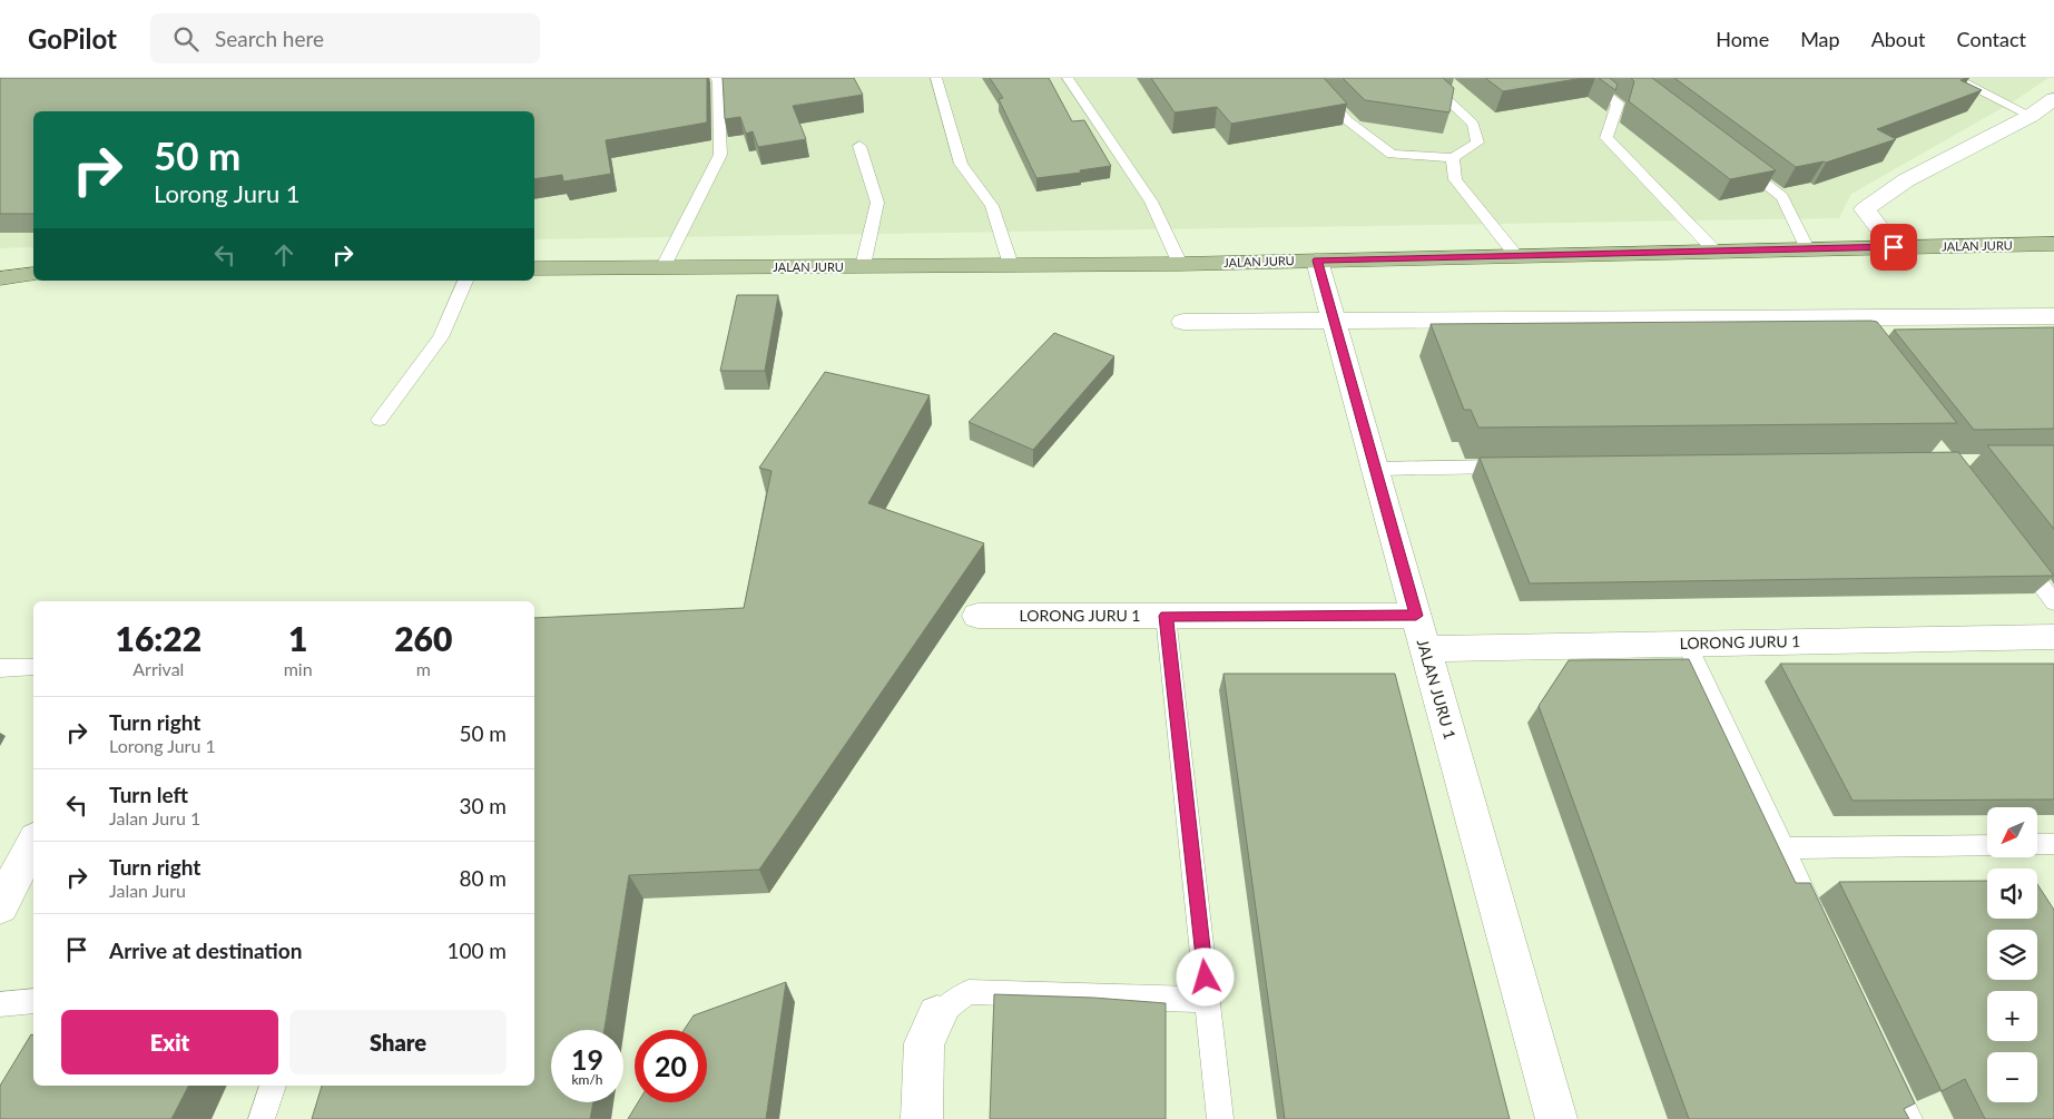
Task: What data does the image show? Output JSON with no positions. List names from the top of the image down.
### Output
{
  "streets": {
    "main road": ["JALAN JURU"],
    "street": ["LORONG JURU 1", "JALAN JURU 1"]
  },
  "crossings": [
    ["JALAN JURU", "JALAN JURU 1"],
    ["LORONG JURU 1", "JALAN JURU 1"]
  ],
  "north": "bottom left",
  "page": {
    "header": "GoPilot",
    "search": "Search here",
    "nav": [
      "Home",
      "Map",
      "About",
      "Contact"
    ],
    "turn": ["50 m", "Lorong Juru 1"],
    "eta": [
      "16:22",
      "Arrival",
      "1",
      "min",
      "260",
      "m"
    ],
    "list": [
      {
        "name": "Turn right",
        "note": "Lorong Juru 1",
        "value": "50 m"
      },
      {
        "name": "Turn left",
        "note": "Jalan Juru 1",
        "value": "30 m"
      },
      {
        "name": "Turn right",
        "note": "Jalan Juru",
        "value": "80 m"
      },
      {
        "name": "Arrive at destination",
        "value": "100 m"
      }
    ],
    "map_buttons": ["+", "−"],
    "buttons": ["Exit", "Share"],
    "speed": "19 km/h",
    "limit": "20"
  }
}
